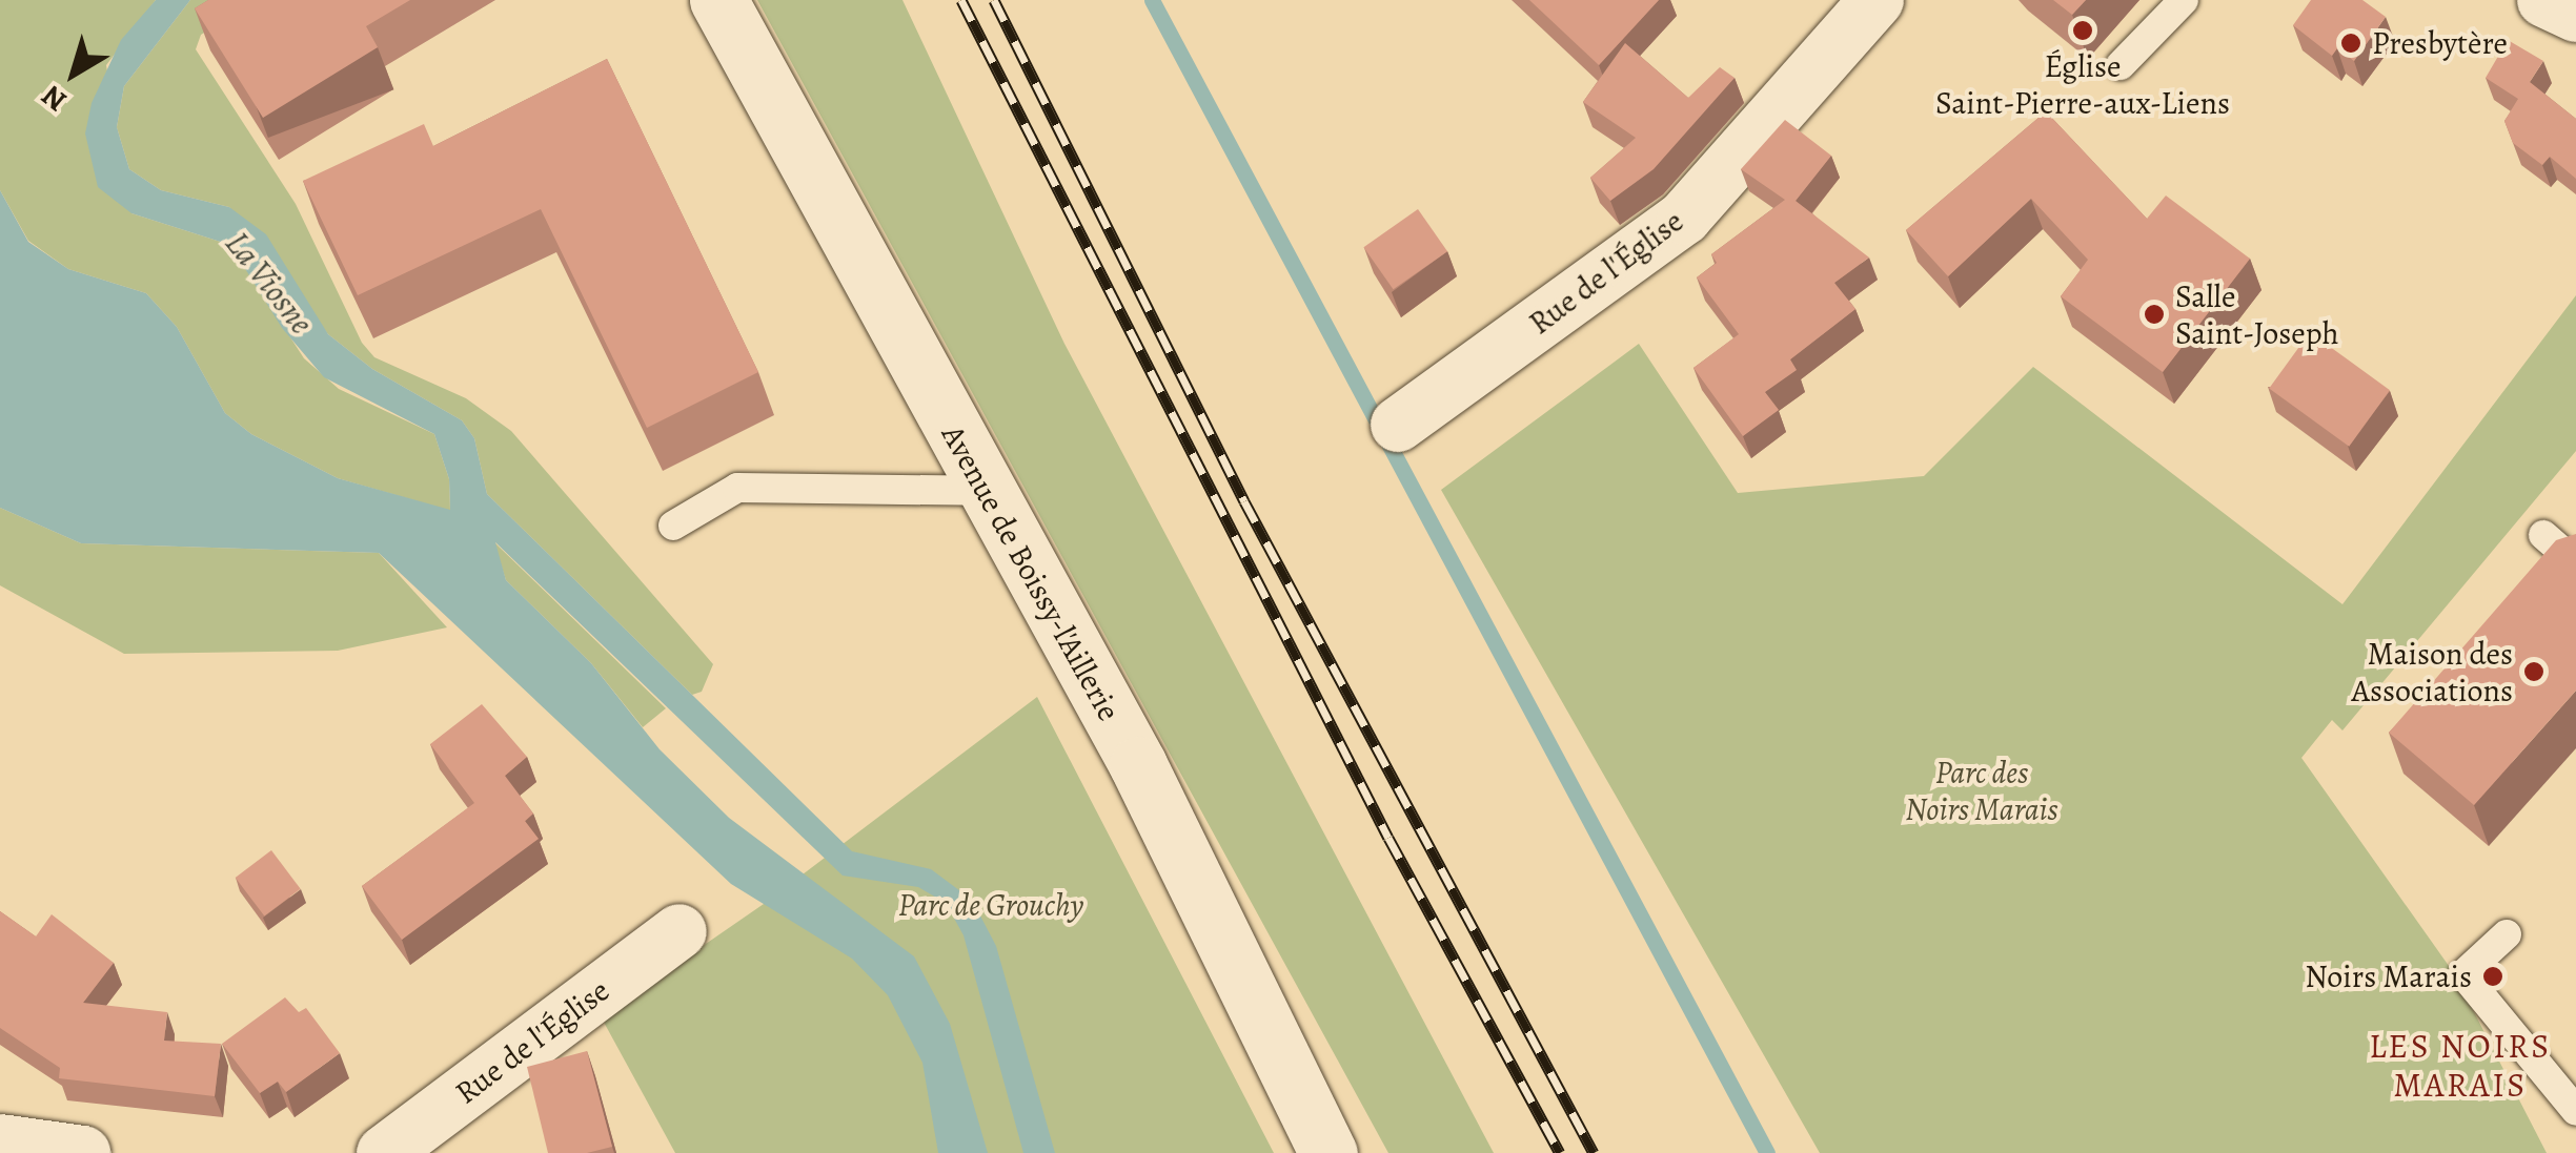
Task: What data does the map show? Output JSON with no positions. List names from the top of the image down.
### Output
{
  "streets": {
    "main road": ["Avenue de Boissy-l'Aillerie"],
    "street": ["Rue de l'Église"]
  },
  "districts": ["LES NOIRS MARAIS"],
  "water": ["La Viosne"],
  "parks": ["Parc des Noirs Marais", "Parc de Grouchy"],
  "places": [
    "Église Saint-Pierre-aux-Liens",
    "Presbytère",
    "Salle Saint-Joseph",
    "Maison des Associations",
    "Noirs Marais"
  ],
  "north": "bottom left"
}
